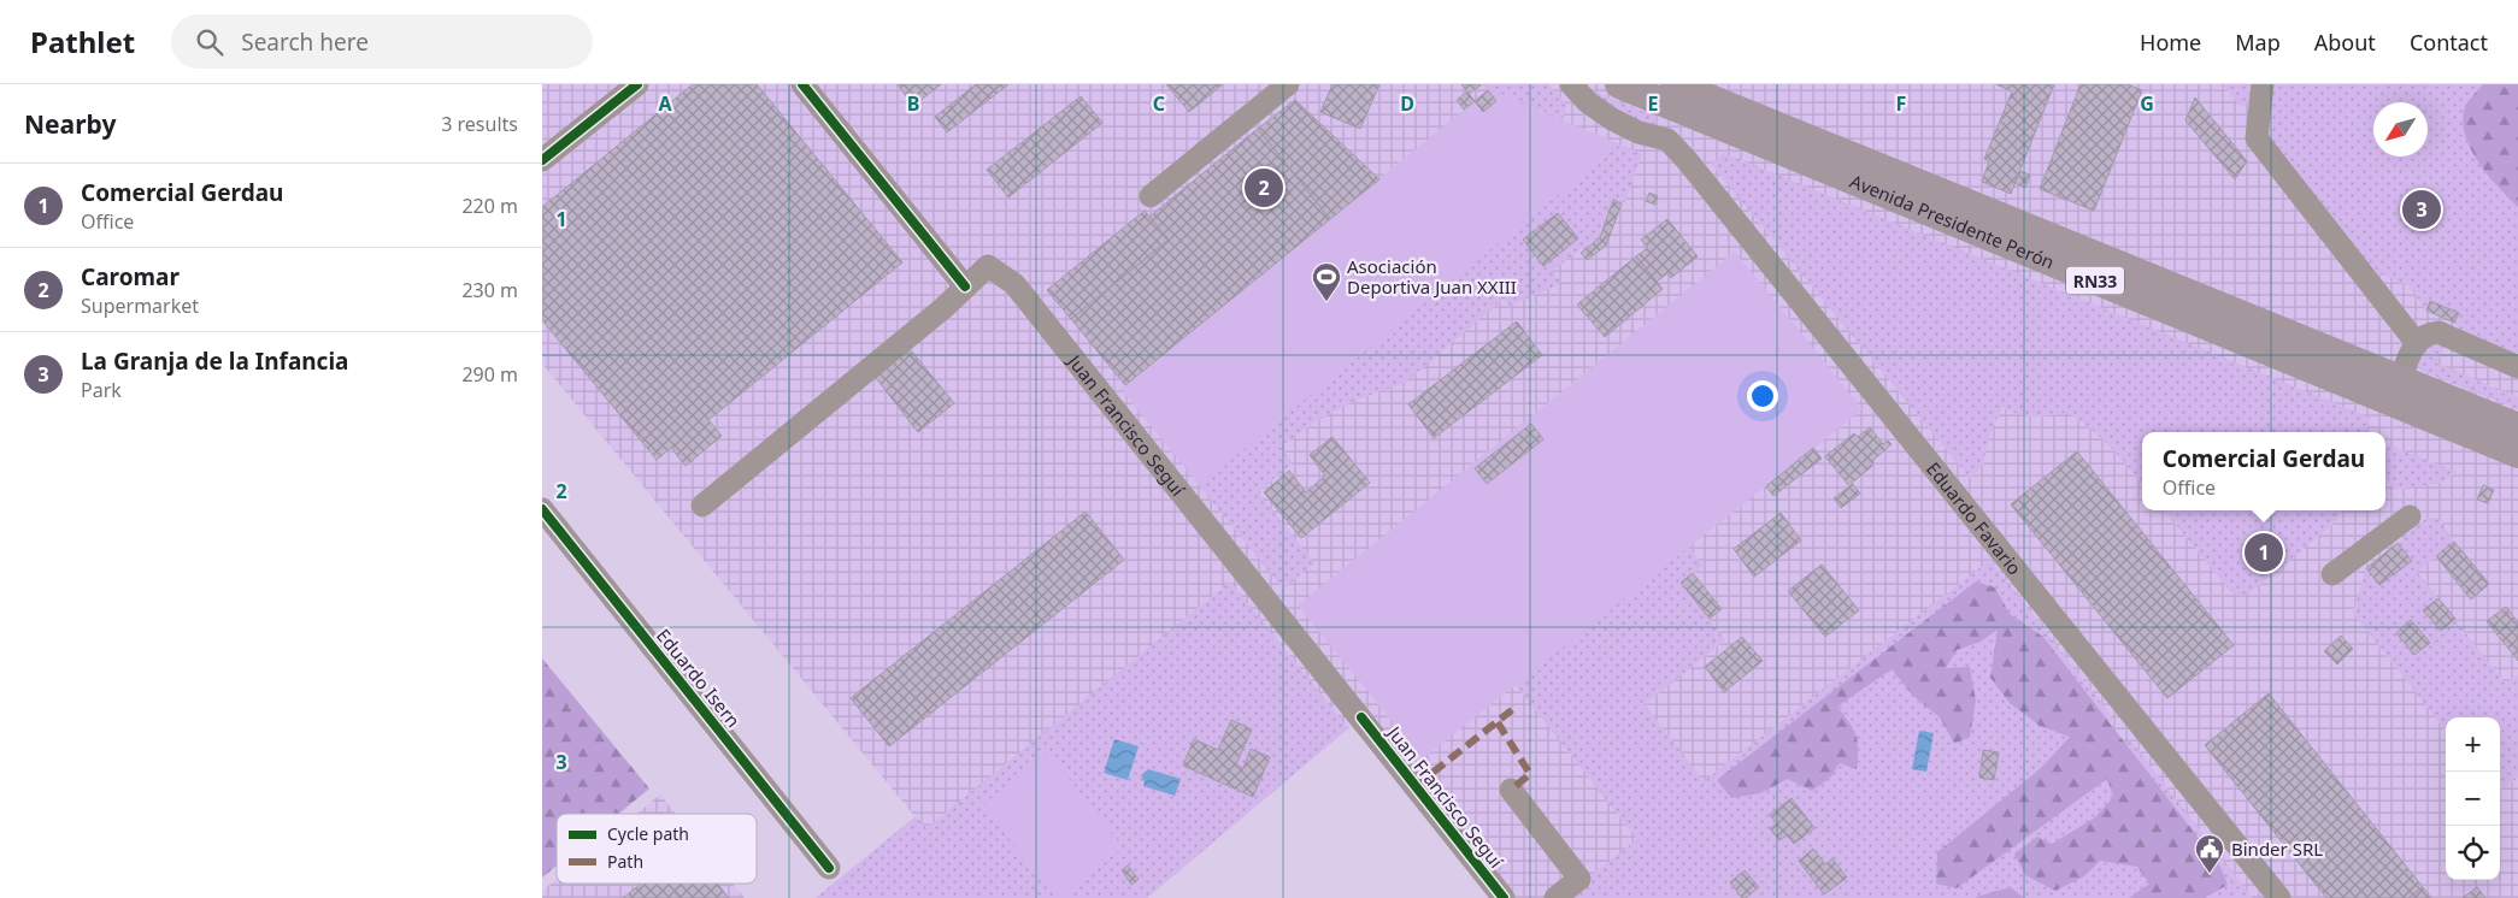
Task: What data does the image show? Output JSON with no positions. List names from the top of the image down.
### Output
{
  "streets": {
    "main road": ["Avenida Presidente Perón", "RN33"],
    "street": ["Juan Francisco Seguí", "Eduardo Favario", "Eduardo Isern"]
  },
  "places": {
    "sports": ["Asociación Deportiva Juan XXIII"],
    "public building": ["Binder SRL"]
  },
  "legend": ["Cycle path", "Path"],
  "north": "bottom left",
  "page": {
    "header": "Pathlet",
    "search": "Search here",
    "nav": [
      "Home",
      "Map",
      "About",
      "Contact"
    ],
    "heading": ["Nearby", "3 results"],
    "list": [
      {
        "mark": "1",
        "name": "Comercial Gerdau",
        "note": "Office",
        "value": "220 m"
      },
      {
        "mark": "2",
        "name": "Caromar",
        "note": "Supermarket",
        "value": "230 m"
      },
      {
        "mark": "3",
        "name": "La Granja de la Infancia",
        "note": "Park",
        "value": "290 m"
      }
    ],
    "pins": ["2", "3", "1"],
    "popup": ["Comercial Gerdau", "Office"],
    "map_buttons": ["+", "−"]
  },
  "grid": {
    "columns": [
      "A",
      "B",
      "C",
      "D",
      "E",
      "F",
      "G"
    ],
    "rows": ["1", "2", "3"]
  }
}
